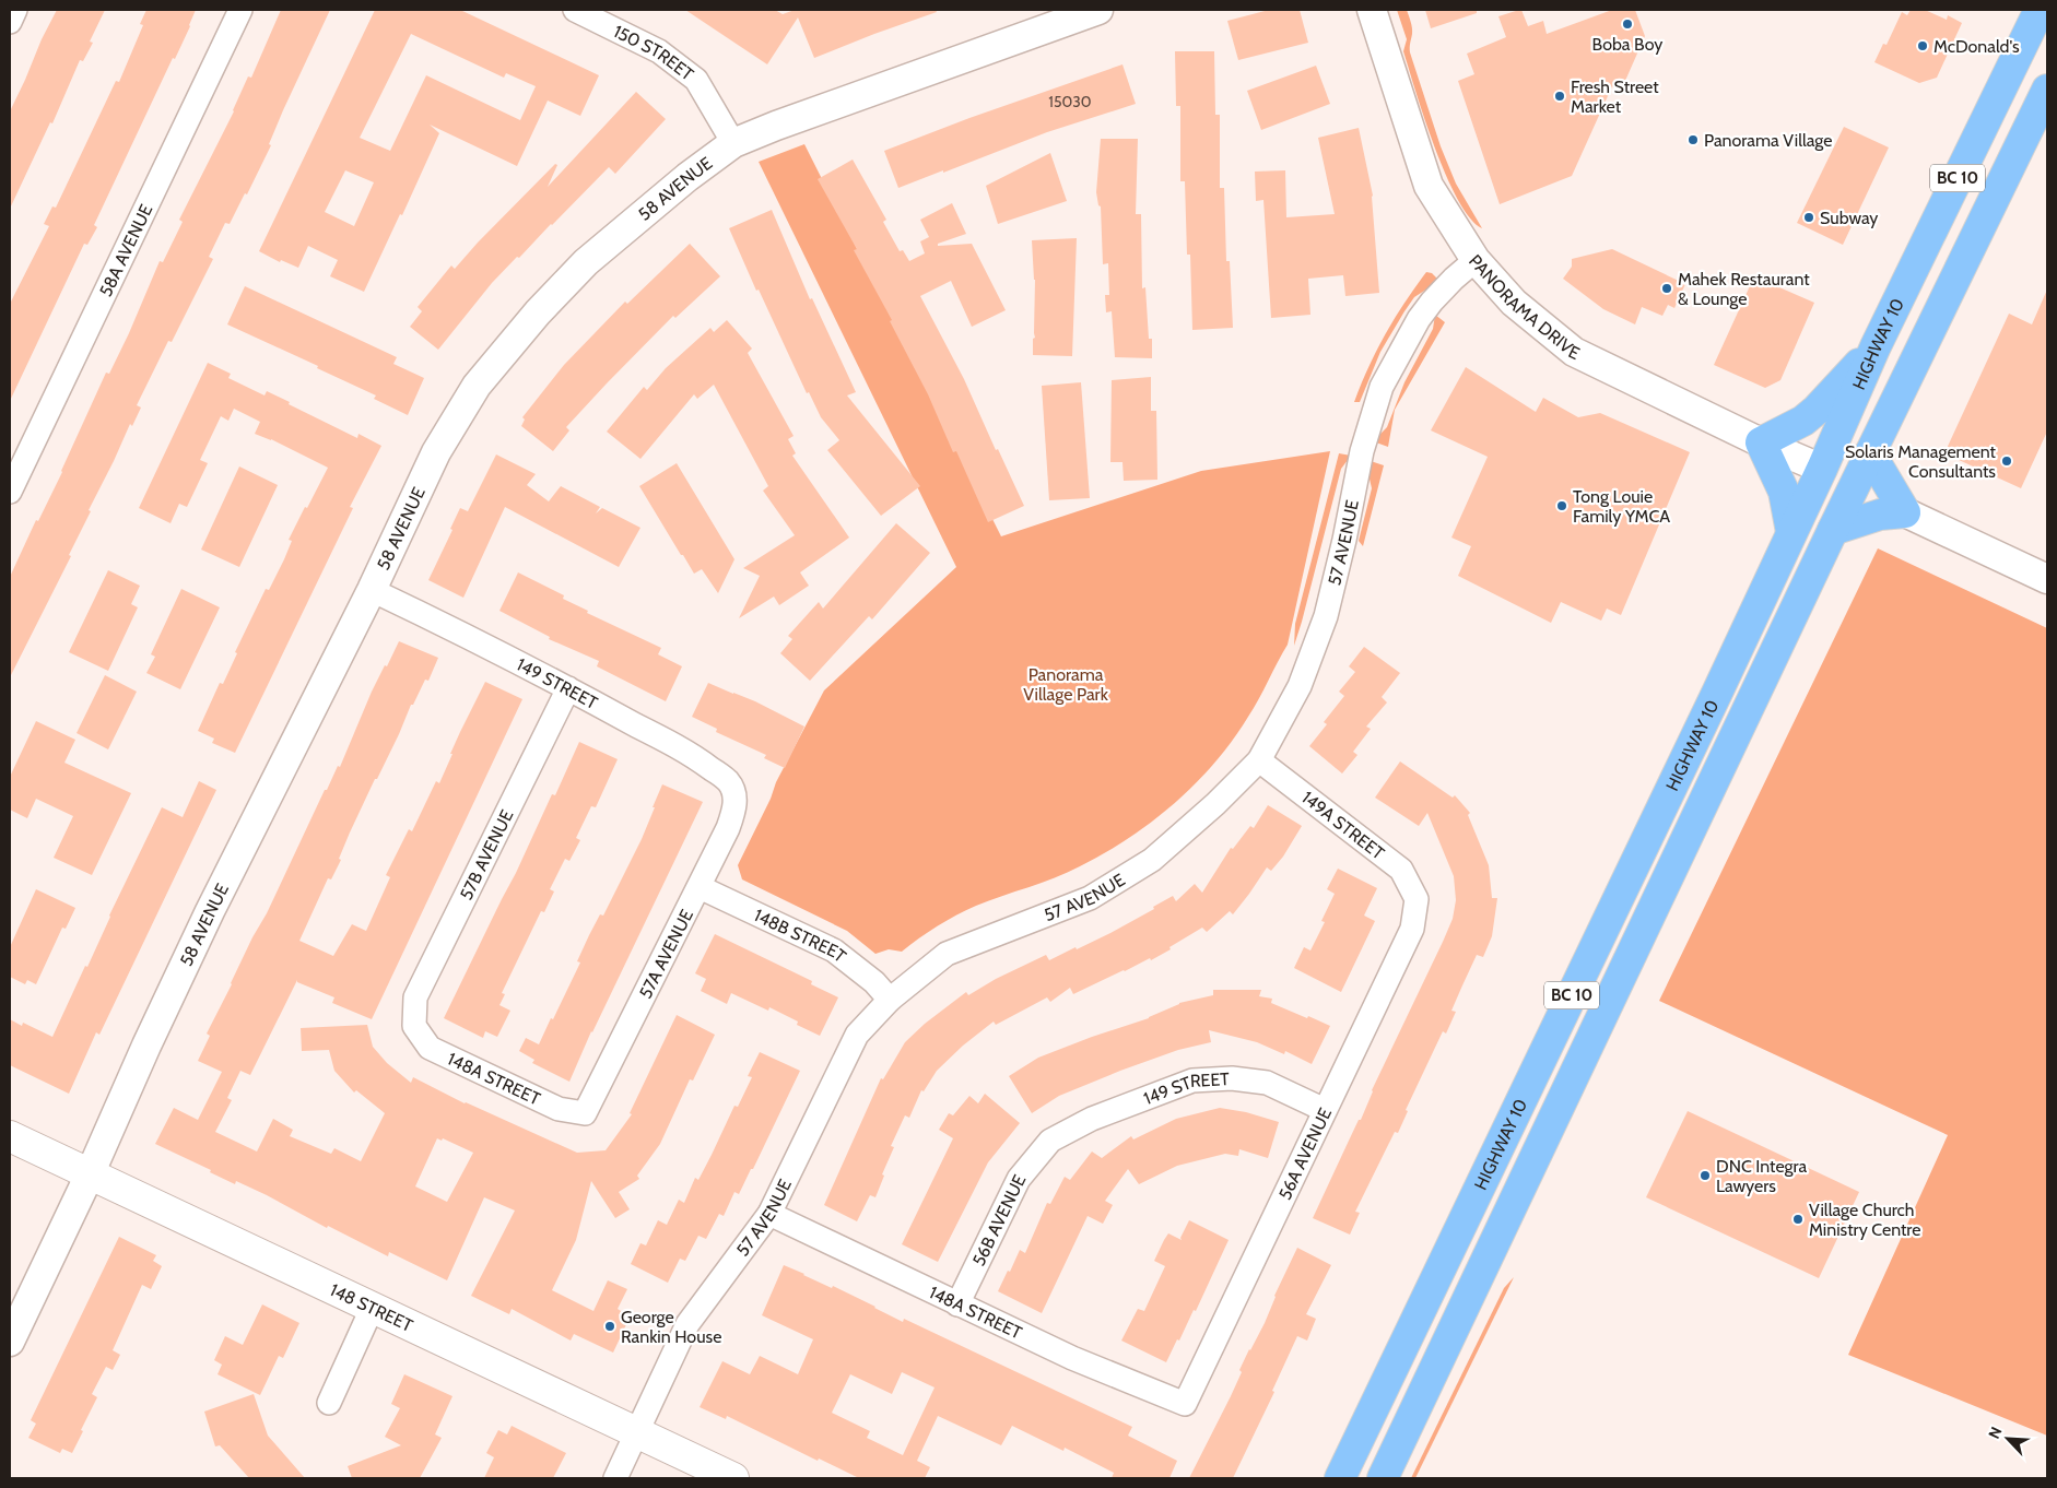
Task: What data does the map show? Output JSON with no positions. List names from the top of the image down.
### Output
{
  "streets": {
    "highway": ["BC 10", "HIGHWAY 10"],
    "main road": ["148 STREET"],
    "street": [
      "150 STREET",
      "58 AVENUE",
      "58A AVENUE",
      "PANORAMA DRIVE",
      "57 AVENUE",
      "149 STREET",
      "149A STREET",
      "57B AVENUE",
      "148B STREET",
      "57A AVENUE",
      "148A STREET",
      "56A AVENUE",
      "56B AVENUE"
    ]
  },
  "crossings": [
    ["150 STREET", "58 AVENUE"],
    ["58 AVENUE", "149 STREET"],
    ["58 AVENUE", "148 STREET"],
    ["PANORAMA DRIVE", "HIGHWAY 10"],
    ["PANORAMA DRIVE", "57 AVENUE"],
    ["57 AVENUE", "149A STREET"],
    ["57 AVENUE", "148B STREET"],
    ["57 AVENUE", "148A STREET"],
    ["57 AVENUE", "148 STREET"],
    ["149 STREET", "57B AVENUE"],
    ["149 STREET", "57A AVENUE"],
    ["149 STREET", "56A AVENUE"],
    ["149 STREET", "56B AVENUE"],
    ["149A STREET", "56A AVENUE"],
    ["57B AVENUE", "148A STREET"],
    ["148B STREET", "57A AVENUE"],
    ["57A AVENUE", "148A STREET"],
    ["148A STREET", "56A AVENUE"],
    ["148A STREET", "56B AVENUE"]
  ],
  "parks": ["Panorama Village Park"],
  "places": [
    "Boba Boy",
    "McDonald's",
    "Fresh Street Market",
    "Panorama Village",
    "Subway",
    "Mahek Restaurant & Lounge",
    "Solaris Management Consultants",
    "Tong Louie Family YMCA",
    "DNC Integra Lawyers",
    "Village Church Ministry Centre",
    "George Rankin House"
  ],
  "house_numbers": ["15030"],
  "north": "top left"
}
